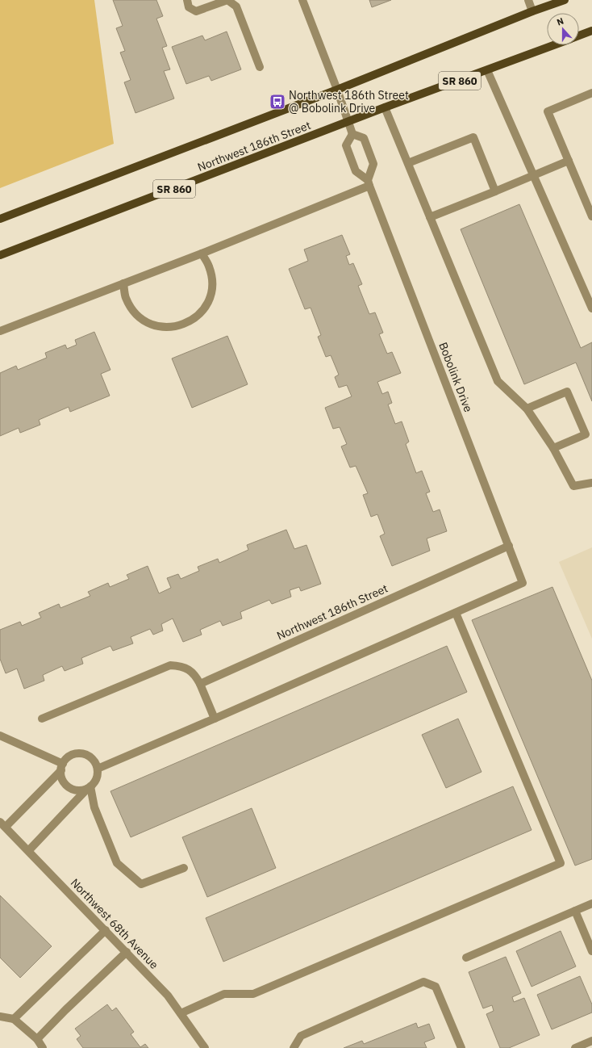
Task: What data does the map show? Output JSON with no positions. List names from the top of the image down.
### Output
{
  "streets": {
    "main road": ["SR 860", "Northwest 186th Street"],
    "street": ["Bobolink Drive", "Northwest 68th Avenue"]
  },
  "crossings": [
    ["Northwest 186th Street", "Bobolink Drive"]
  ],
  "places": {
    "bus stop": ["Northwest 186th Street @ Bobolink Drive"]
  },
  "north": "top"
}
